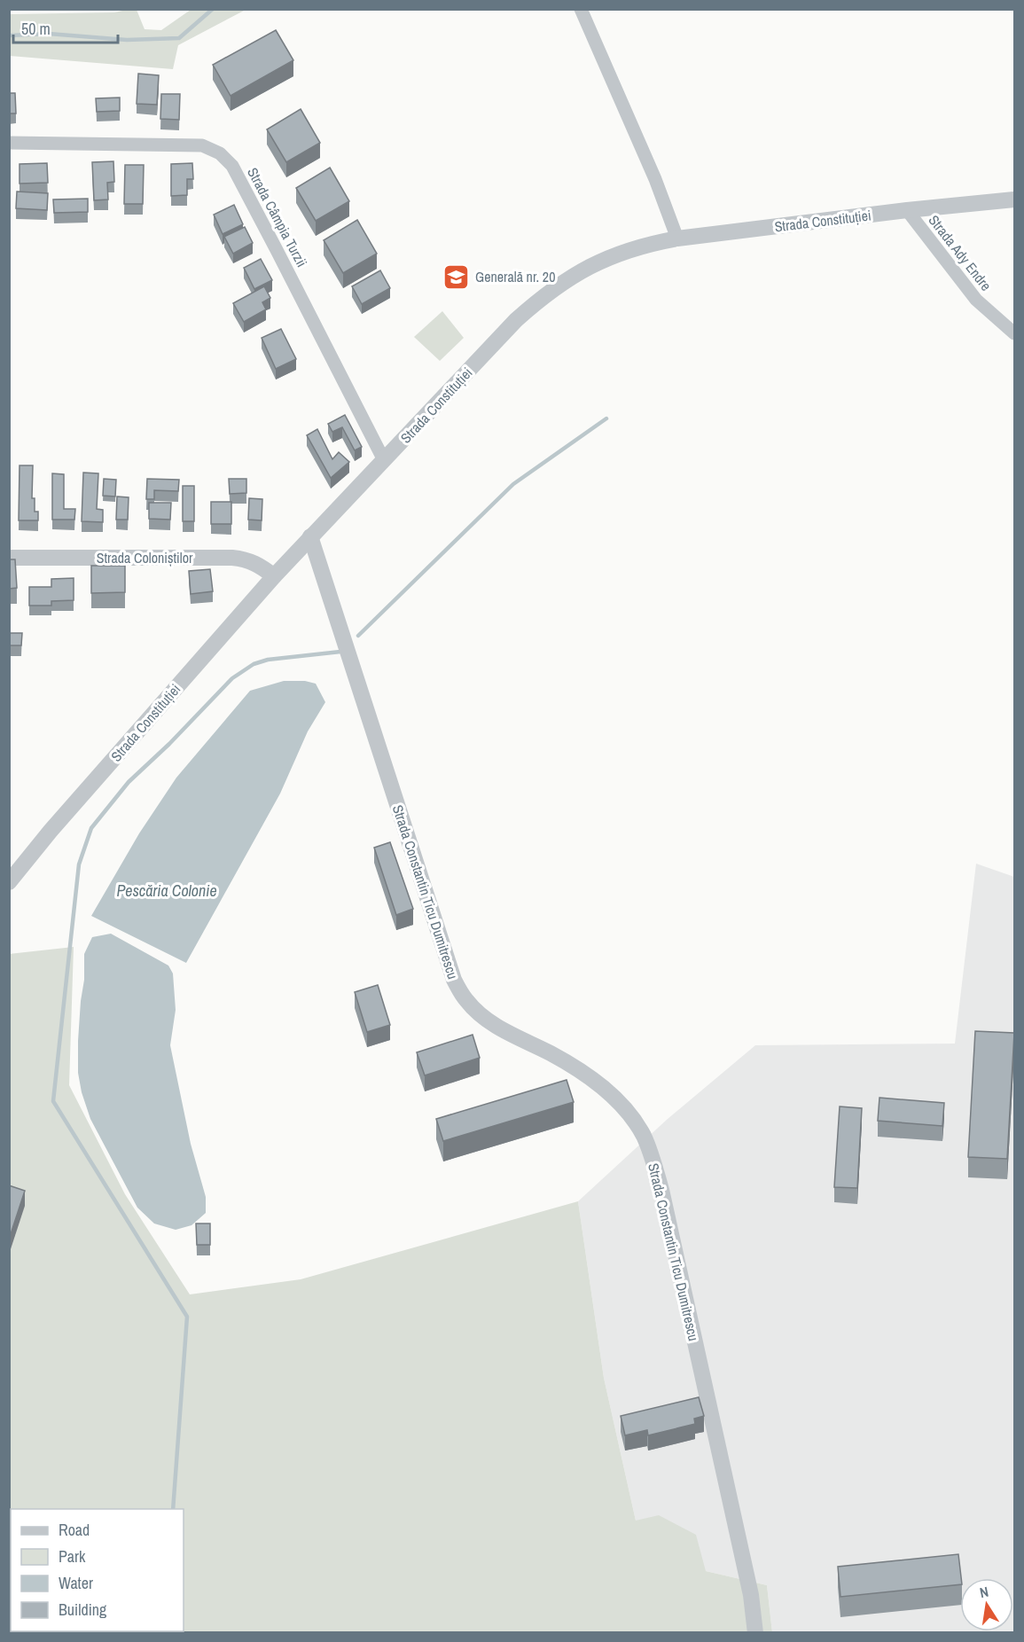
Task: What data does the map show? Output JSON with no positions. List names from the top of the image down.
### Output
{
  "streets": {
    "street": [
      "Strada Câmpia Turzii",
      "Strada Constituției",
      "Strada Ady Endre",
      "Strada Coloniștilor",
      "Strada Constantin Ticu Dumitrescu"
    ]
  },
  "crossings": [
    ["Strada Câmpia Turzii", "Strada Constituției"],
    ["Strada Constituției", "Strada Ady Endre"],
    ["Strada Constituției", "Strada Coloniștilor"],
    ["Strada Constituției", "Strada Constantin Ticu Dumitrescu"]
  ],
  "water": ["Pescăria Colonie"],
  "places": {
    "school or university": ["Generală nr. 20"]
  },
  "legend": [
    "Road",
    "Park",
    "Water",
    "Building"
  ],
  "scale_bar": "50 m",
  "north": "top"
}
